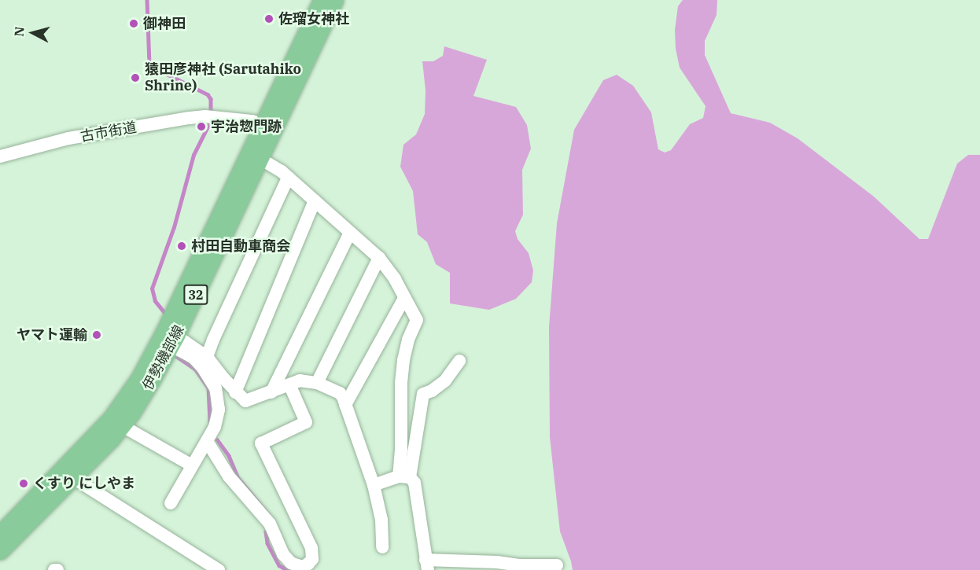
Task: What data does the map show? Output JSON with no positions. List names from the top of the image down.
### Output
{
  "streets": {
    "main road": ["32", "伊勢磯部線"],
    "street": ["古市街道"]
  },
  "crossings": [
    ["古市街道", "伊勢磯部線"]
  ],
  "places": [
    "佐瑠女神社",
    "御神田",
    "猿田彦神社 (Sarutahiko Shrine)",
    "宇治惣門跡",
    "村田自動車商会",
    "ヤマト運輸",
    "くすり にしやま"
  ],
  "north": "left"
}
